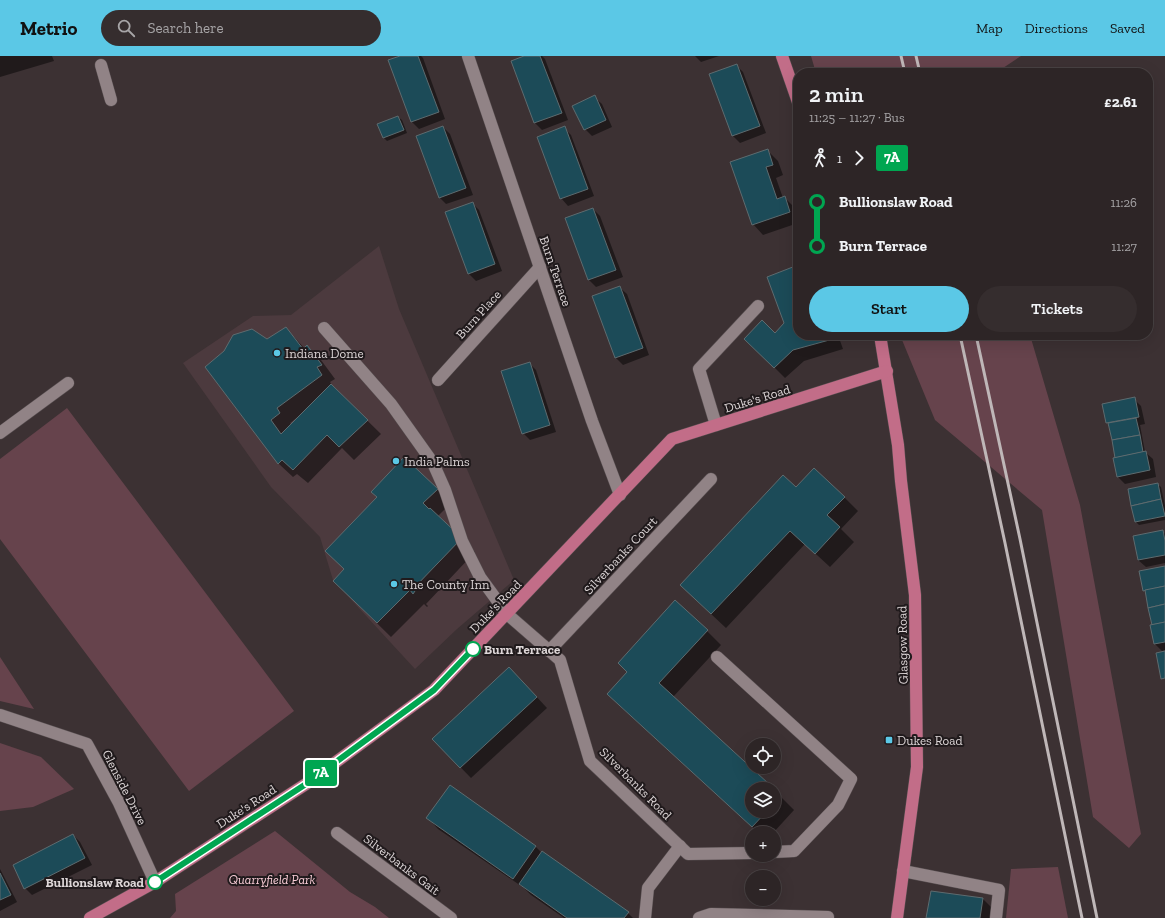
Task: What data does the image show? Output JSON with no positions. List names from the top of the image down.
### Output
{
  "streets": {
    "main road": ["Duke's Road", "Glasgow Road"],
    "street": [
      "Burn Terrace",
      "Burn Place",
      "Silverbanks Court",
      "Silverbanks Road",
      "Glenside Drive",
      "Silverbanks Gait"
    ]
  },
  "crossings": [
    ["Burn Terrace", "Burn Place"],
    ["Burn Terrace", "Duke's Road"],
    ["Duke's Road", "Glasgow Road"],
    ["Duke's Road", "Silverbanks Road"],
    ["Duke's Road", "Glenside Drive"],
    ["Silverbanks Court", "Silverbanks Road"]
  ],
  "parks": ["Quarryfield Park"],
  "places": {
    "other": [
      "Indiana Dome",
      "India Palms",
      "The County Inn",
      "Burn Terrace",
      "Bullionslaw Road"
    ],
    "transit": ["Dukes Road"]
  },
  "lines": ["bus line 7A"],
  "page": {
    "header": "Metrio",
    "search": "Search here",
    "nav": ["Map", "Directions", "Saved"],
    "on_map": "7A",
    "heading": ["2 min", "11:25 – 11:27 · Bus", "£2.61"],
    "legs": ["1", "7A"],
    "list": [
      {
        "name": "Bullionslaw Road",
        "value": "11:26"
      },
      {
        "name": "Burn Terrace",
        "value": "11:27"
      }
    ],
    "buttons": ["Start", "Tickets"],
    "map_buttons": ["+", "−"]
  }
}
